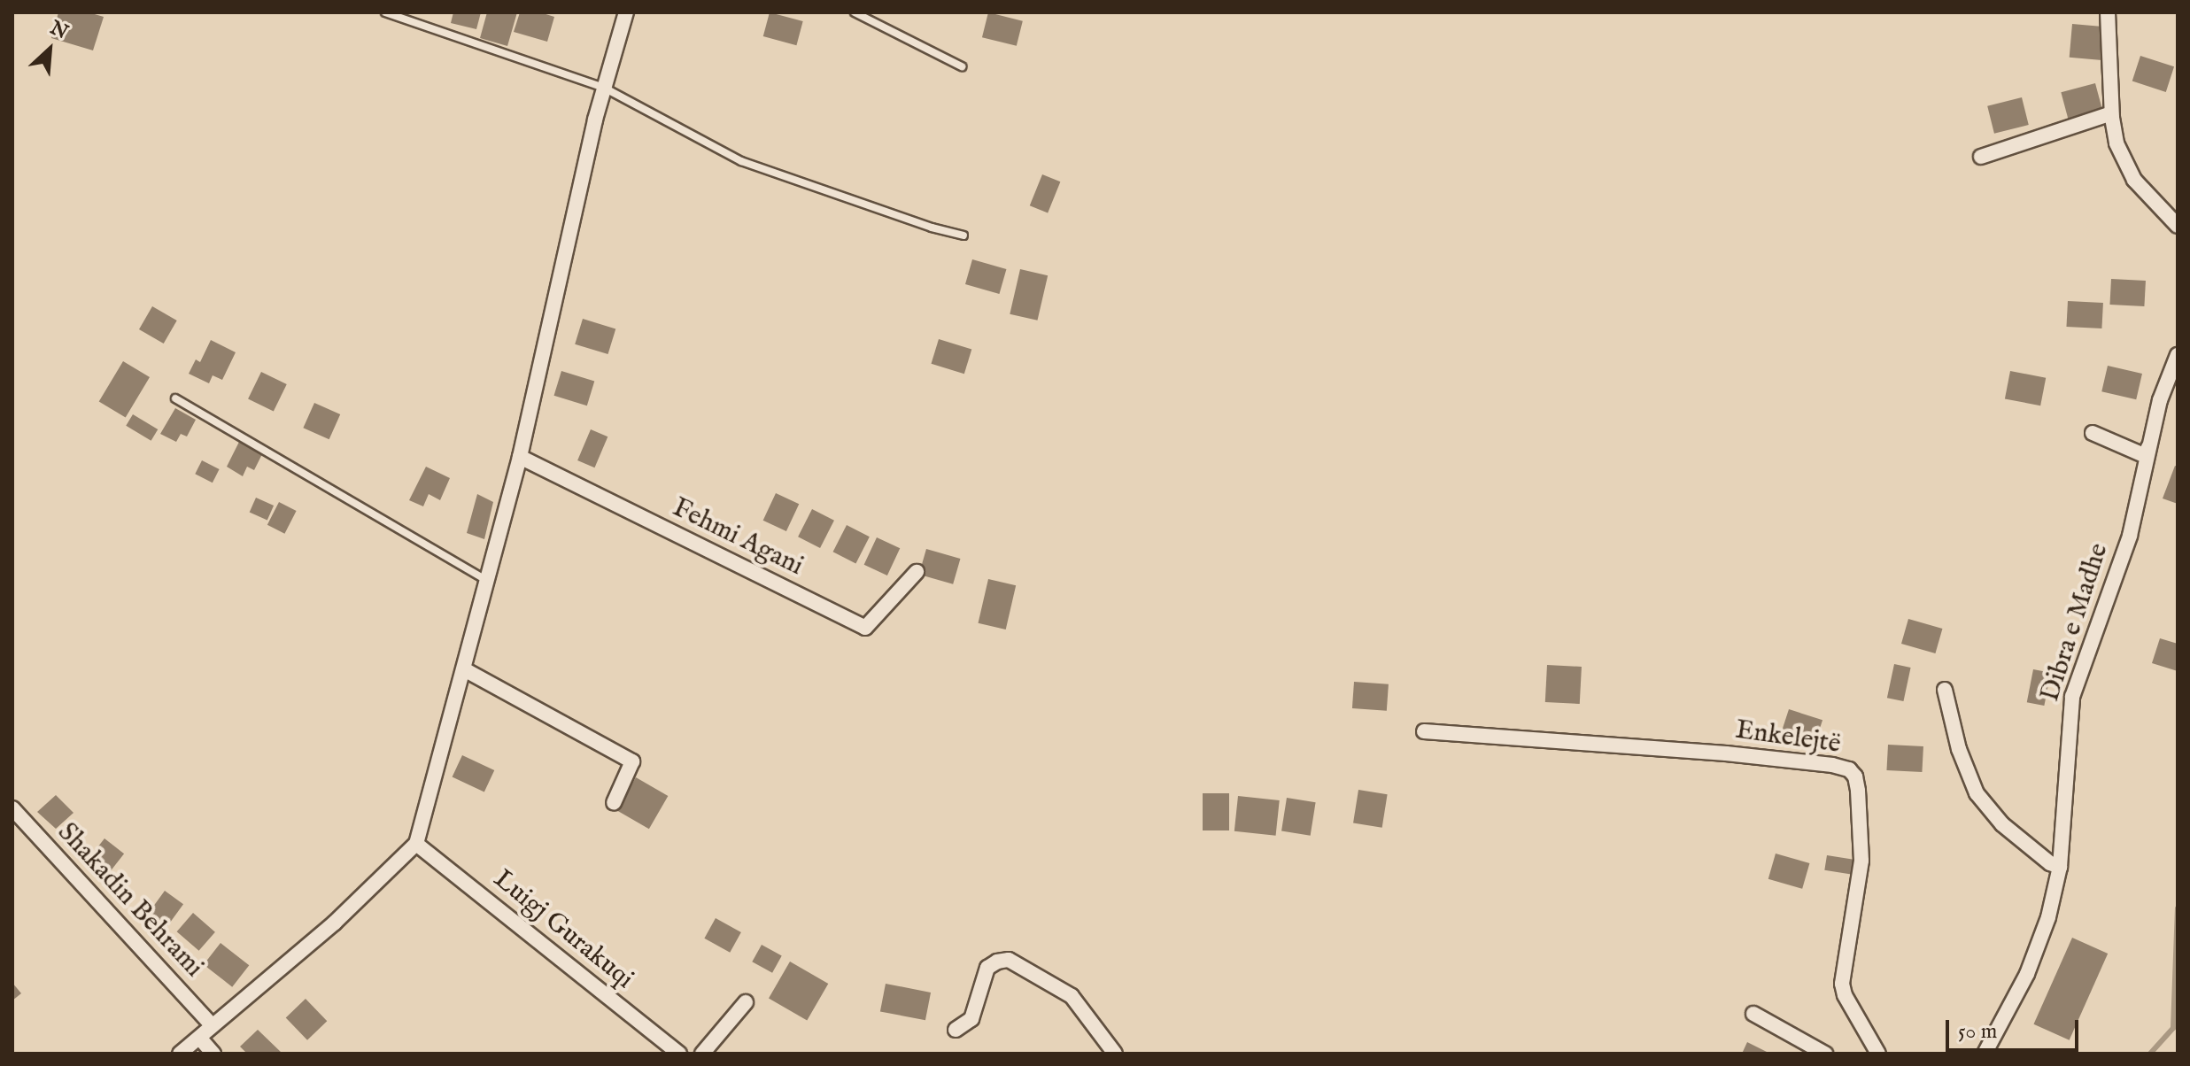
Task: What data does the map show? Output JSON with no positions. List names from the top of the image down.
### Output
{
  "streets": {
    "street": [
      "Fehmi Agani",
      "Dibra e Madhe",
      "Enkelejtë",
      "Shakadin Behrami",
      "Luigj Gurakuqi"
    ]
  },
  "scale_bar": "50 m",
  "north": "top right"
}
